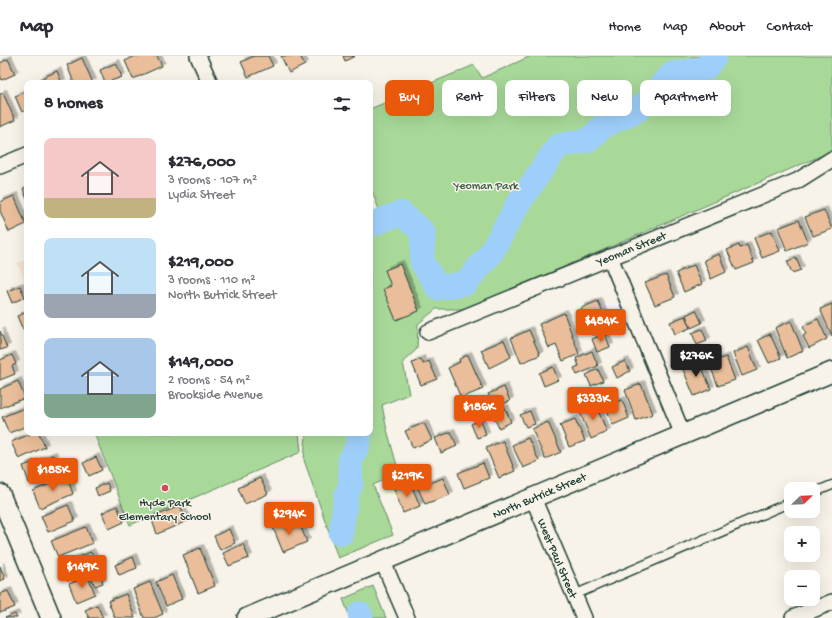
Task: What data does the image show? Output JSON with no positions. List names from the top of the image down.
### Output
{
  "streets": {
    "street": ["Yeoman Street", "North Butrick Street", "West Paul Street"]
  },
  "crossings": [
    ["North Butrick Street", "West Paul Street"]
  ],
  "parks": ["Yeoman Park"],
  "places": ["Hyde Park Elementary School"],
  "north": "top right",
  "page": {
    "header": "Map",
    "nav": [
      "Home",
      "Map",
      "About",
      "Contact"
    ],
    "chip": [
      "Buy",
      "Rent",
      "Filters",
      "New",
      "Apartment"
    ],
    "heading": "8 homes",
    "list": [
      {
        "name": "$276,000",
        "note": "3 rooms · 107 m² · Lydia Street"
      },
      {
        "name": "$219,000",
        "note": "3 rooms · 110 m² · North Butrick Street"
      },
      {
        "name": "$149,000",
        "note": "2 rooms · 54 m² · Brookside Avenue"
      }
    ],
    "price": [
      "$484K",
      "$276K",
      "$333K",
      "$186K",
      "$185K",
      "$219K",
      "$294K",
      "$149K"
    ],
    "map_buttons": ["+", "−"]
  }
}
